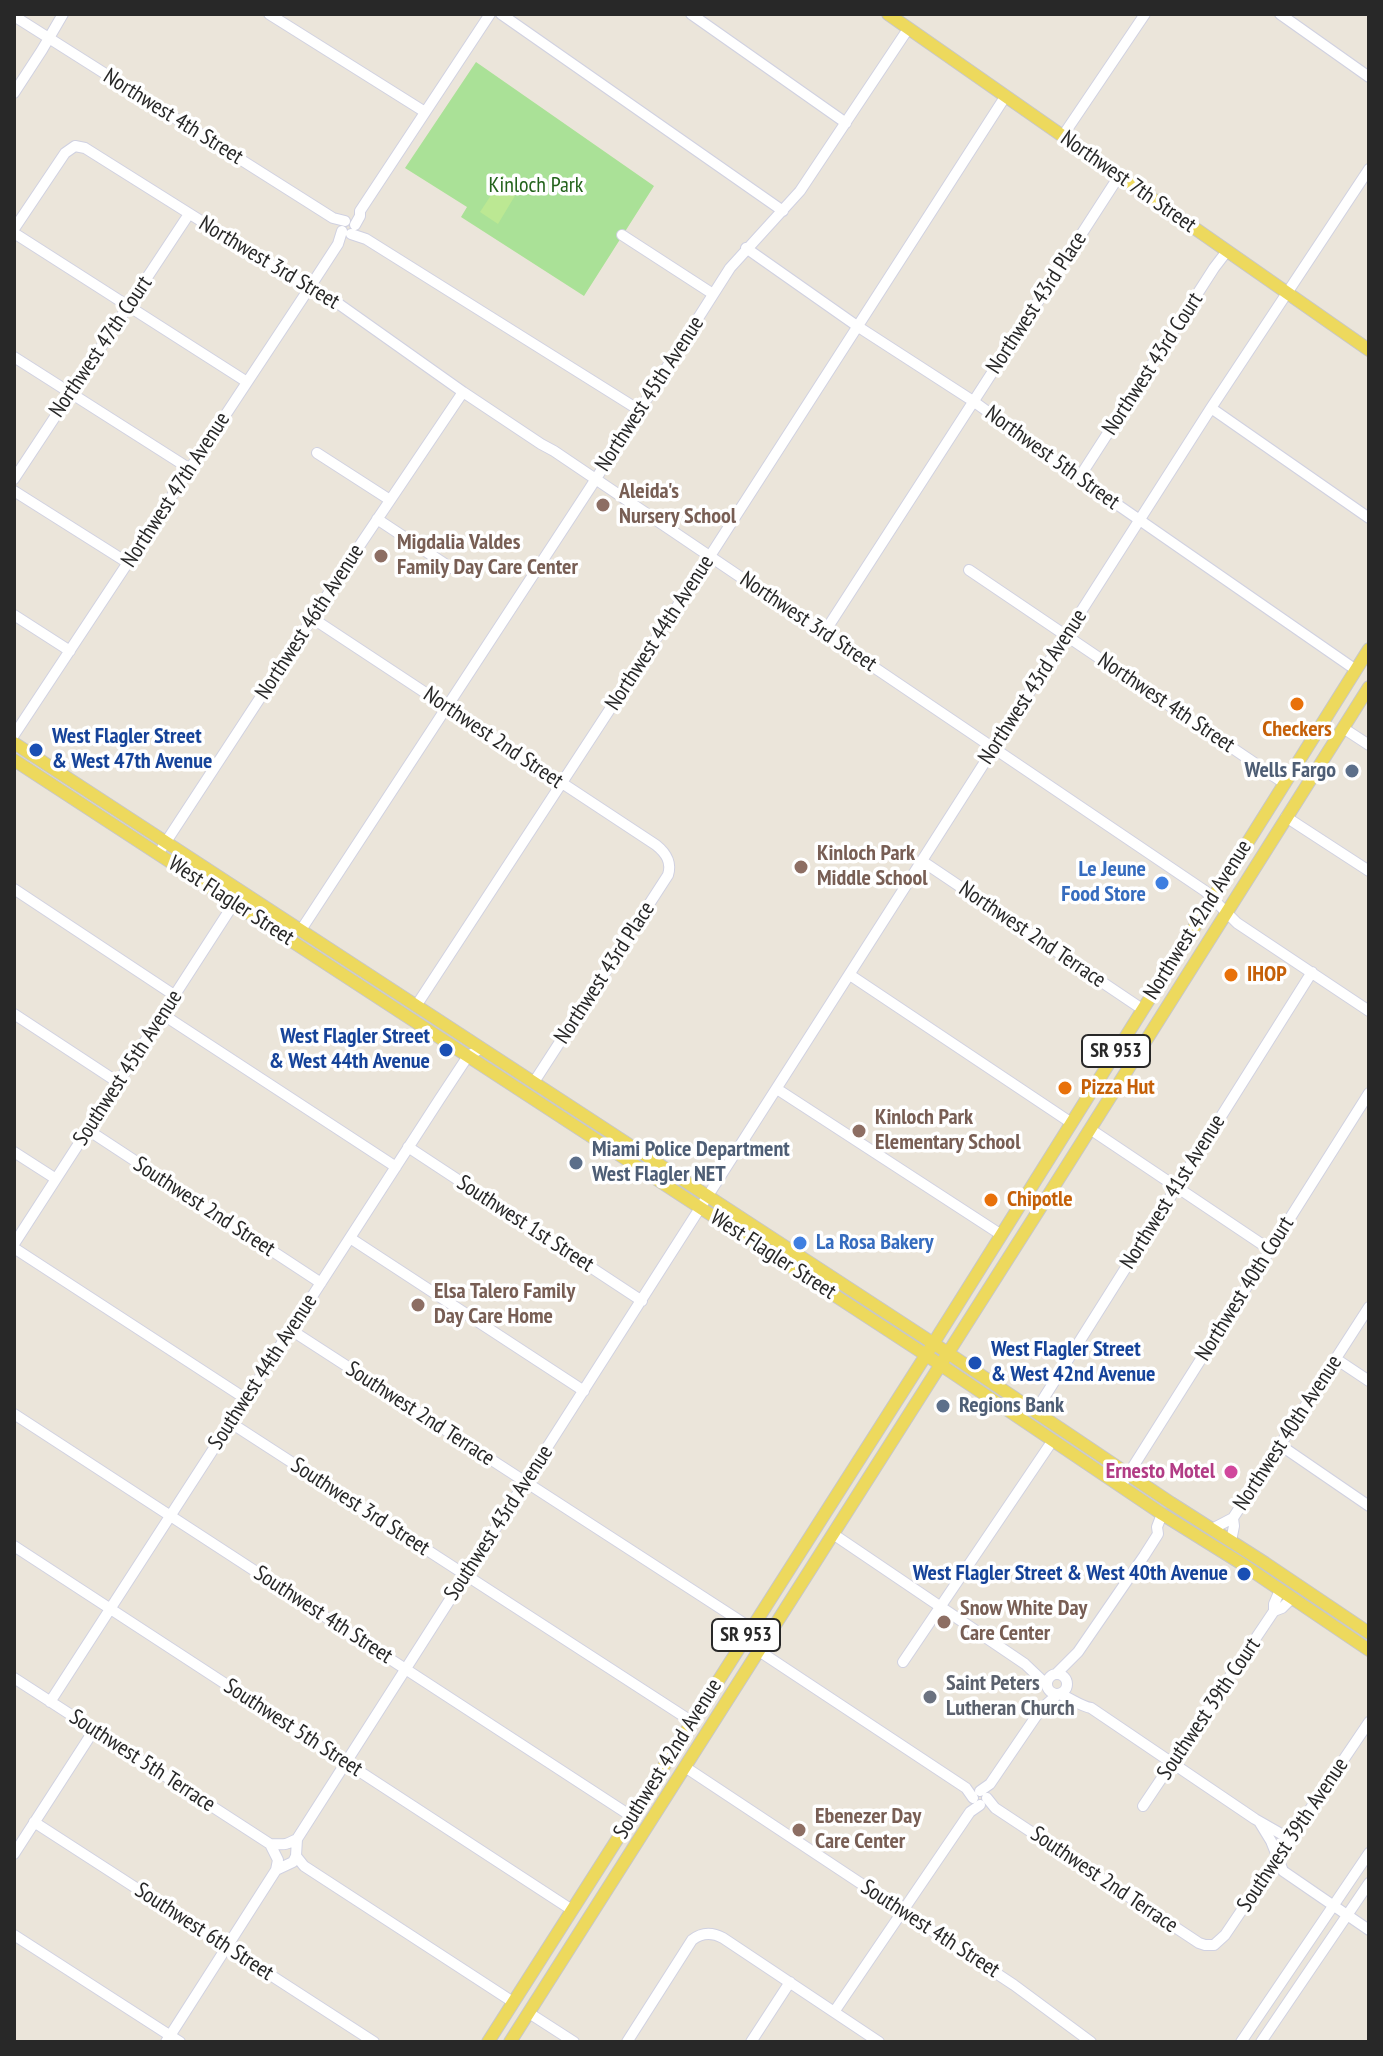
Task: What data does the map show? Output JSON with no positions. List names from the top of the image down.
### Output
{
  "streets": {
    "main road": [
      "Northwest 7th Street",
      "West Flagler Street",
      "Northwest 42nd Avenue",
      "SR 953",
      "Southwest 42nd Avenue"
    ],
    "street": [
      "Northwest 4th Street",
      "Northwest 3rd Street",
      "Northwest 43rd Place",
      "Northwest 47th Court",
      "Northwest 43rd Court",
      "Northwest 45th Avenue",
      "Northwest 5th Street",
      "Northwest 47th Avenue",
      "Northwest 46th Avenue",
      "Northwest 44th Avenue",
      "Northwest 43rd Avenue",
      "Northwest 2nd Street",
      "Northwest 2nd Terrace",
      "Southwest 45th Avenue",
      "Northwest 41st Avenue",
      "Southwest 2nd Street",
      "Southwest 1st Street",
      "Northwest 40th Court",
      "Southwest 44th Avenue",
      "Southwest 2nd Terrace",
      "Northwest 40th Avenue",
      "Southwest 3rd Street",
      "Southwest 43rd Avenue",
      "Southwest 4th Street",
      "Southwest 39th Court",
      "Southwest 5th Street",
      "Southwest 5th Terrace",
      "Southwest 39th Avenue",
      "Southwest 6th Street"
    ]
  },
  "crossings": [
    ["Northwest 4th Street", "Northwest 45th Avenue"],
    ["Northwest 4th Street", "Northwest 47th Avenue"],
    ["Northwest 4th Street", "Northwest 43rd Avenue"],
    ["Northwest 4th Street", "Northwest 42nd Avenue"],
    ["Northwest 7th Street", "Northwest 43rd Place"],
    ["Northwest 7th Street", "Northwest 43rd Court"],
    ["Northwest 7th Street", "Northwest 45th Avenue"],
    ["Northwest 7th Street", "Northwest 44th Avenue"],
    ["Northwest 7th Street", "Northwest 43rd Avenue"],
    ["Northwest 3rd Street", "Northwest 43rd Place"],
    ["Northwest 3rd Street", "Northwest 47th Court"],
    ["Northwest 3rd Street", "Northwest 45th Avenue"],
    ["Northwest 3rd Street", "Northwest 47th Avenue"],
    ["Northwest 3rd Street", "Northwest 46th Avenue"],
    ["Northwest 3rd Street", "Northwest 44th Avenue"],
    ["Northwest 3rd Street", "Northwest 43rd Avenue"],
    ["Northwest 3rd Street", "Northwest 42nd Avenue"],
    ["Northwest 3rd Street", "Northwest 41st Avenue"],
    ["Northwest 43rd Place", "Northwest 5th Street"],
    ["Northwest 43rd Place", "Northwest 2nd Street"],
    ["Northwest 43rd Place", "West Flagler Street"],
    ["Northwest 43rd Court", "Northwest 5th Street"],
    ["Northwest 45th Avenue", "Northwest 5th Street"],
    ["Northwest 45th Avenue", "Northwest 2nd Street"],
    ["Northwest 45th Avenue", "West Flagler Street"],
    ["Northwest 5th Street", "Northwest 44th Avenue"],
    ["Northwest 5th Street", "Northwest 43rd Avenue"],
    ["Northwest 5th Street", "Northwest 42nd Avenue"],
    ["Northwest 46th Avenue", "Northwest 2nd Street"],
    ["Northwest 46th Avenue", "West Flagler Street"],
    ["Northwest 44th Avenue", "Northwest 2nd Street"],
    ["Northwest 44th Avenue", "West Flagler Street"],
    ["Northwest 43rd Avenue", "West Flagler Street"],
    ["Northwest 43rd Avenue", "Northwest 2nd Terrace"],
    ["Northwest 43rd Avenue", "Southwest 43rd Avenue"],
    ["West Flagler Street", "Northwest 42nd Avenue"],
    ["West Flagler Street", "Southwest 45th Avenue"],
    ["West Flagler Street", "Northwest 41st Avenue"],
    ["West Flagler Street", "Northwest 40th Court"],
    ["West Flagler Street", "Southwest 44th Avenue"],
    ["West Flagler Street", "Northwest 40th Avenue"],
    ["West Flagler Street", "Southwest 43rd Avenue"],
    ["West Flagler Street", "Southwest 39th Court"],
    ["West Flagler Street", "Southwest 42nd Avenue"],
    ["Northwest 42nd Avenue", "Northwest 2nd Terrace"],
    ["Northwest 42nd Avenue", "Southwest 42nd Avenue"],
    ["Southwest 45th Avenue", "Southwest 2nd Street"],
    ["Southwest 2nd Street", "Southwest 44th Avenue"],
    ["Southwest 1st Street", "Southwest 44th Avenue"],
    ["Southwest 1st Street", "Southwest 43rd Avenue"],
    ["Southwest 44th Avenue", "Southwest 2nd Terrace"],
    ["Southwest 44th Avenue", "Southwest 3rd Street"],
    ["Southwest 44th Avenue", "Southwest 4th Street"],
    ["Southwest 44th Avenue", "Southwest 5th Street"],
    ["Southwest 44th Avenue", "Southwest 5th Terrace"],
    ["Southwest 2nd Terrace", "Southwest 43rd Avenue"],
    ["Southwest 2nd Terrace", "Southwest 42nd Avenue"],
    ["Southwest 2nd Terrace", "Southwest 39th Avenue"],
    ["Southwest 3rd Street", "Southwest 43rd Avenue"],
    ["Southwest 3rd Street", "Southwest 42nd Avenue"],
    ["Southwest 43rd Avenue", "Southwest 4th Street"],
    ["Southwest 43rd Avenue", "Southwest 5th Street"],
    ["Southwest 43rd Avenue", "Southwest 5th Terrace"],
    ["Southwest 43rd Avenue", "Southwest 6th Street"],
    ["Southwest 4th Street", "Southwest 42nd Avenue"],
    ["Southwest 5th Street", "Southwest 42nd Avenue"],
    ["Southwest 42nd Avenue", "Southwest 5th Terrace"]
  ],
  "parks": ["Kinloch Park"],
  "places": [
    "Aleida's Nursery School",
    "Migdalia Valdes Family Day Care Center",
    "Checkers",
    "West Flagler Street & West 47th Avenue",
    "Wells Fargo",
    "Kinloch Park Middle School",
    "Le Jeune Food Store",
    "IHOP",
    "West Flagler Street & West 44th Avenue",
    "Pizza Hut",
    "Kinloch Park Elementary School",
    "Miami Police Department West Flagler NET",
    "Chipotle",
    "La Rosa Bakery",
    "Elsa Talero Family Day Care Home",
    "West Flagler Street & West 42nd Avenue",
    "Regions Bank",
    "Ernesto Motel",
    "West Flagler Street & West 40th Avenue",
    "Snow White Day Care Center",
    "Saint Peters Lutheran Church",
    "Ebenezer Day Care Center"
  ]
}
